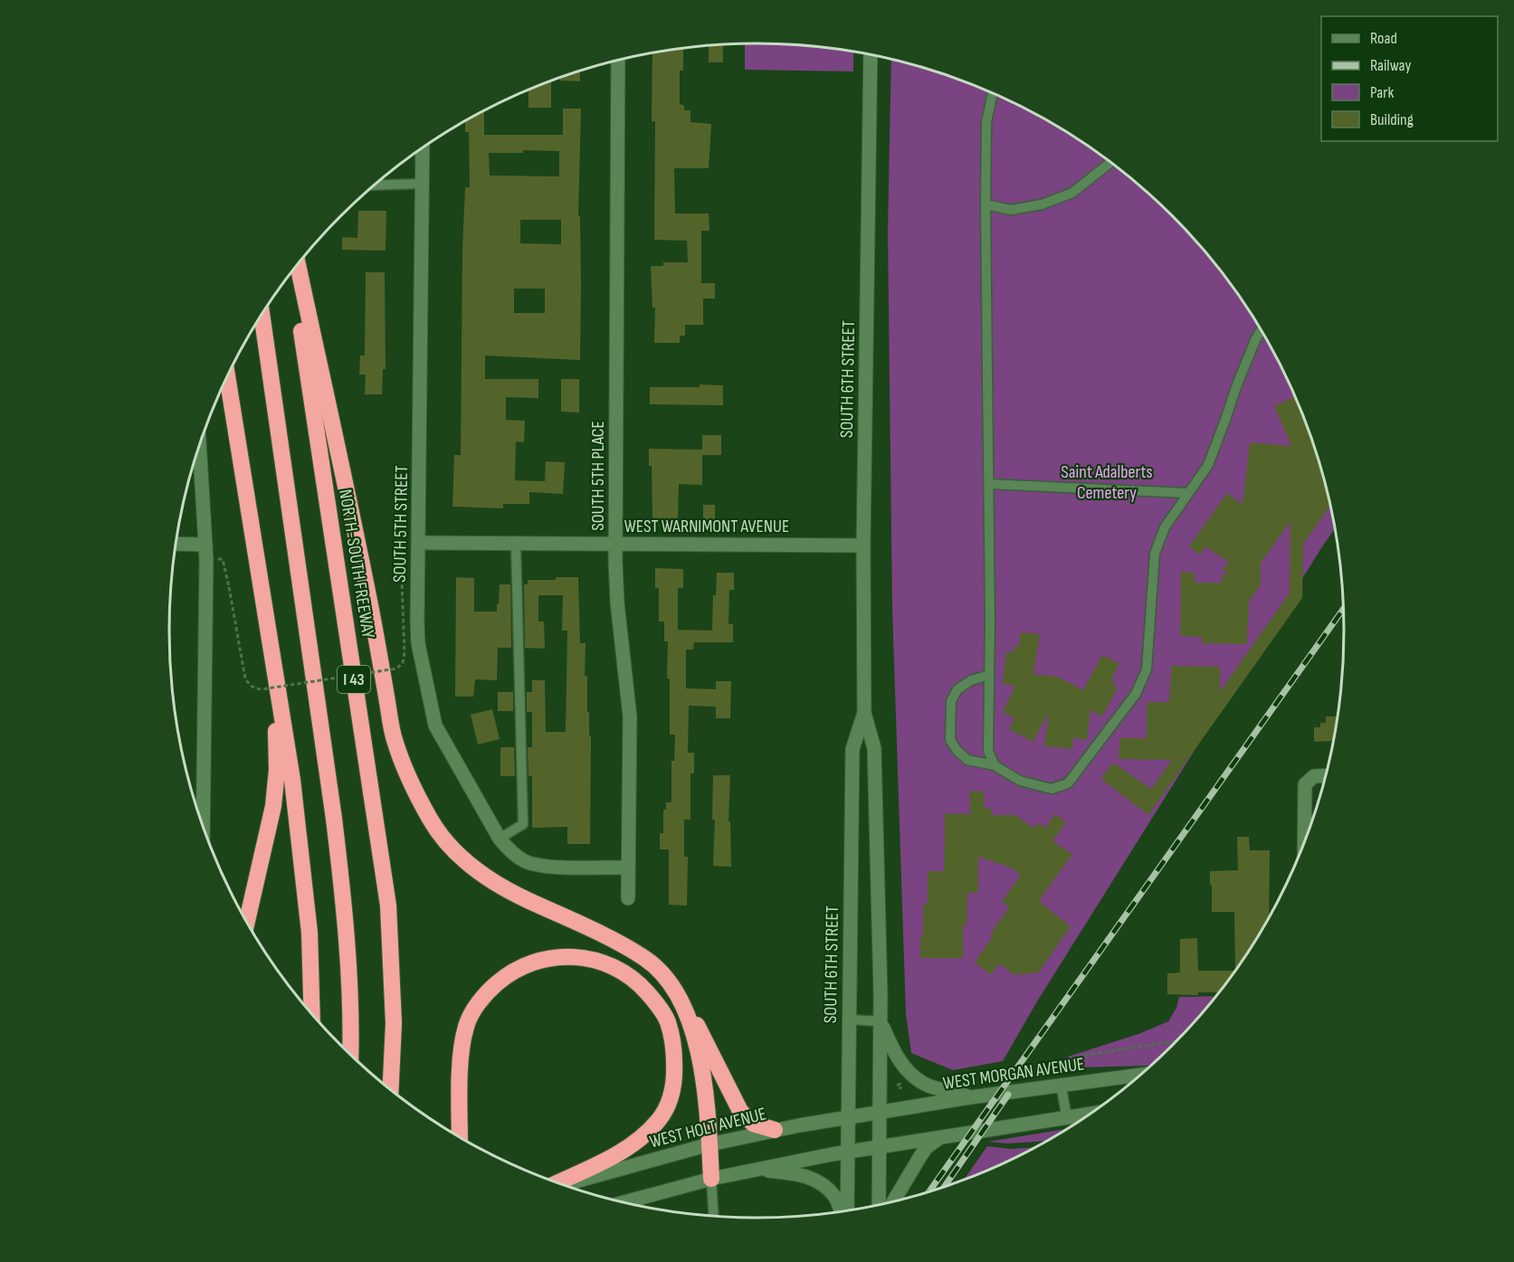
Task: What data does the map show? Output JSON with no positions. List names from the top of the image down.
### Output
{
  "streets": {
    "highway": ["NORTH-SOUTH FREEWAY", "I 43"],
    "street": [
      "SOUTH 6TH STREET",
      "SOUTH 5TH PLACE",
      "SOUTH 5TH STREET",
      "WEST WARNIMONT AVENUE",
      "WEST MORGAN AVENUE",
      "WEST HOLT AVENUE"
    ]
  },
  "crossings": [
    ["SOUTH 6TH STREET", "WEST WARNIMONT AVENUE"],
    ["SOUTH 6TH STREET", "WEST MORGAN AVENUE"],
    ["SOUTH 6TH STREET", "WEST HOLT AVENUE"],
    ["SOUTH 5TH PLACE", "SOUTH 5TH STREET"],
    ["SOUTH 5TH PLACE", "WEST WARNIMONT AVENUE"],
    ["SOUTH 5TH STREET", "WEST WARNIMONT AVENUE"],
    ["WEST MORGAN AVENUE", "WEST HOLT AVENUE"]
  ],
  "parks": ["Saint Adalberts Cemetery"],
  "legend": [
    "Road",
    "Railway",
    "Park",
    "Building"
  ]
}
